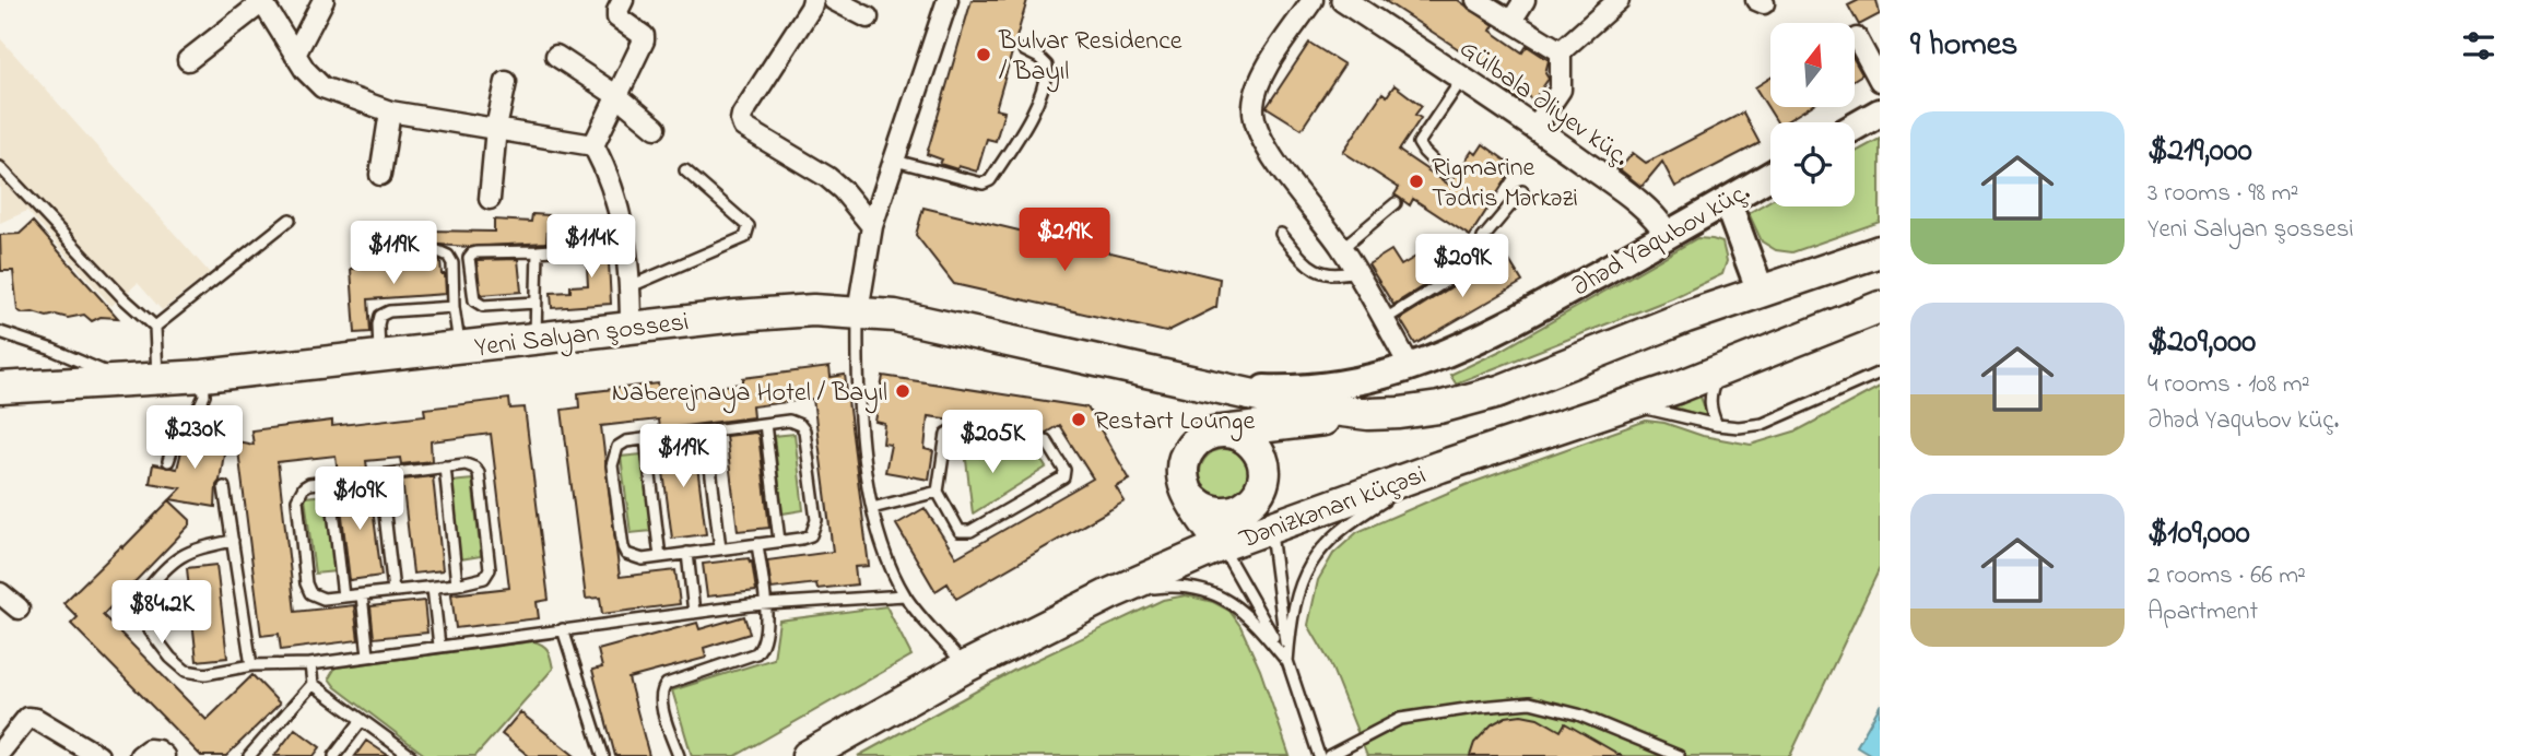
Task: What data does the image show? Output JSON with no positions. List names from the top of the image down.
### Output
{
  "streets": {
    "highway": ["Yeni Salyan şossesi", "Dənizkənarı küçəsi"],
    "main road": ["Əhəd Yaqubov küç."],
    "street": ["Gülbala Əliyev küç."]
  },
  "crossings": [
    ["Gülbala Əliyev küç.", "Əhəd Yaqubov küç."],
    ["Əhəd Yaqubov küç.", "Yeni Salyan şossesi"]
  ],
  "places": [
    "Bulvar Residence / Bayıl",
    "Rigmarine Tədris Mərkəzi",
    "Naberejnaya Hotel / Bayıl",
    "Restart Lounge"
  ],
  "north": "top",
  "page": {
    "heading": "9 homes",
    "list": [
      {
        "name": "$219,000",
        "note": "3 rooms · 98 m² · Yeni Salyan şossesi"
      },
      {
        "name": "$209,000",
        "note": "4 rooms · 108 m² · Əhəd Yaqubov küç."
      },
      {
        "name": "$109,000",
        "note": "2 rooms · 66 m² · Apartment"
      }
    ],
    "price": [
      "$219K",
      "$114K",
      "$119K",
      "$209K",
      "$230K",
      "$205K",
      "$119K",
      "$109K",
      "$84.2K"
    ]
  }
}
